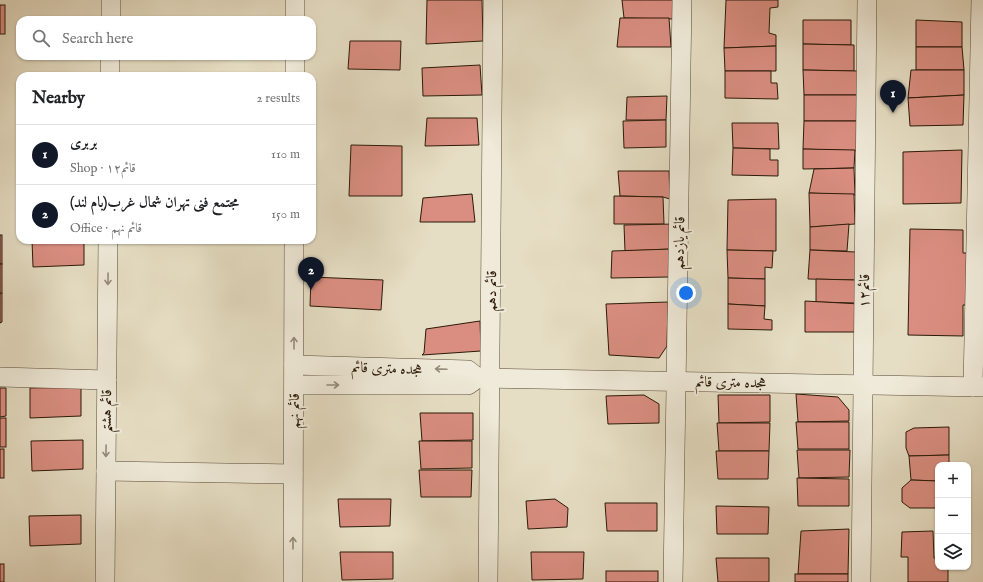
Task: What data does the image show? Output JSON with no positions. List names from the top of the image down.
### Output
{
  "streets": {
    "street": [
      "قائم یازدهم",
      "قائم دهم",
      "قائم۱۲",
      "هجده متری قائم",
      "قائم هشتم",
      "قائم نهم"
    ]
  },
  "crossings": [
    ["قائم یازدهم", "هجده متری قائم"],
    ["قائم دهم", "هجده متری قائم"],
    ["قائم۱۲", "هجده متری قائم"],
    ["هجده متری قائم", "قائم نهم"]
  ],
  "one_way": ["قائم هشتم", "قائم نهم"],
  "page": {
    "search": "Search here",
    "heading": ["Nearby", "2 results"],
    "pins": ["1", "2"],
    "list": [
      {
        "mark": "1",
        "name": "بربری",
        "note": "Shop · قائم۱۲",
        "value": "110 m"
      },
      {
        "mark": "2",
        "name": "مجتمع فنی تهران شمال غرب(بام لند)",
        "note": "Office · قائم نهم",
        "value": "150 m"
      }
    ],
    "map_buttons": ["+", "−"]
  }
}
